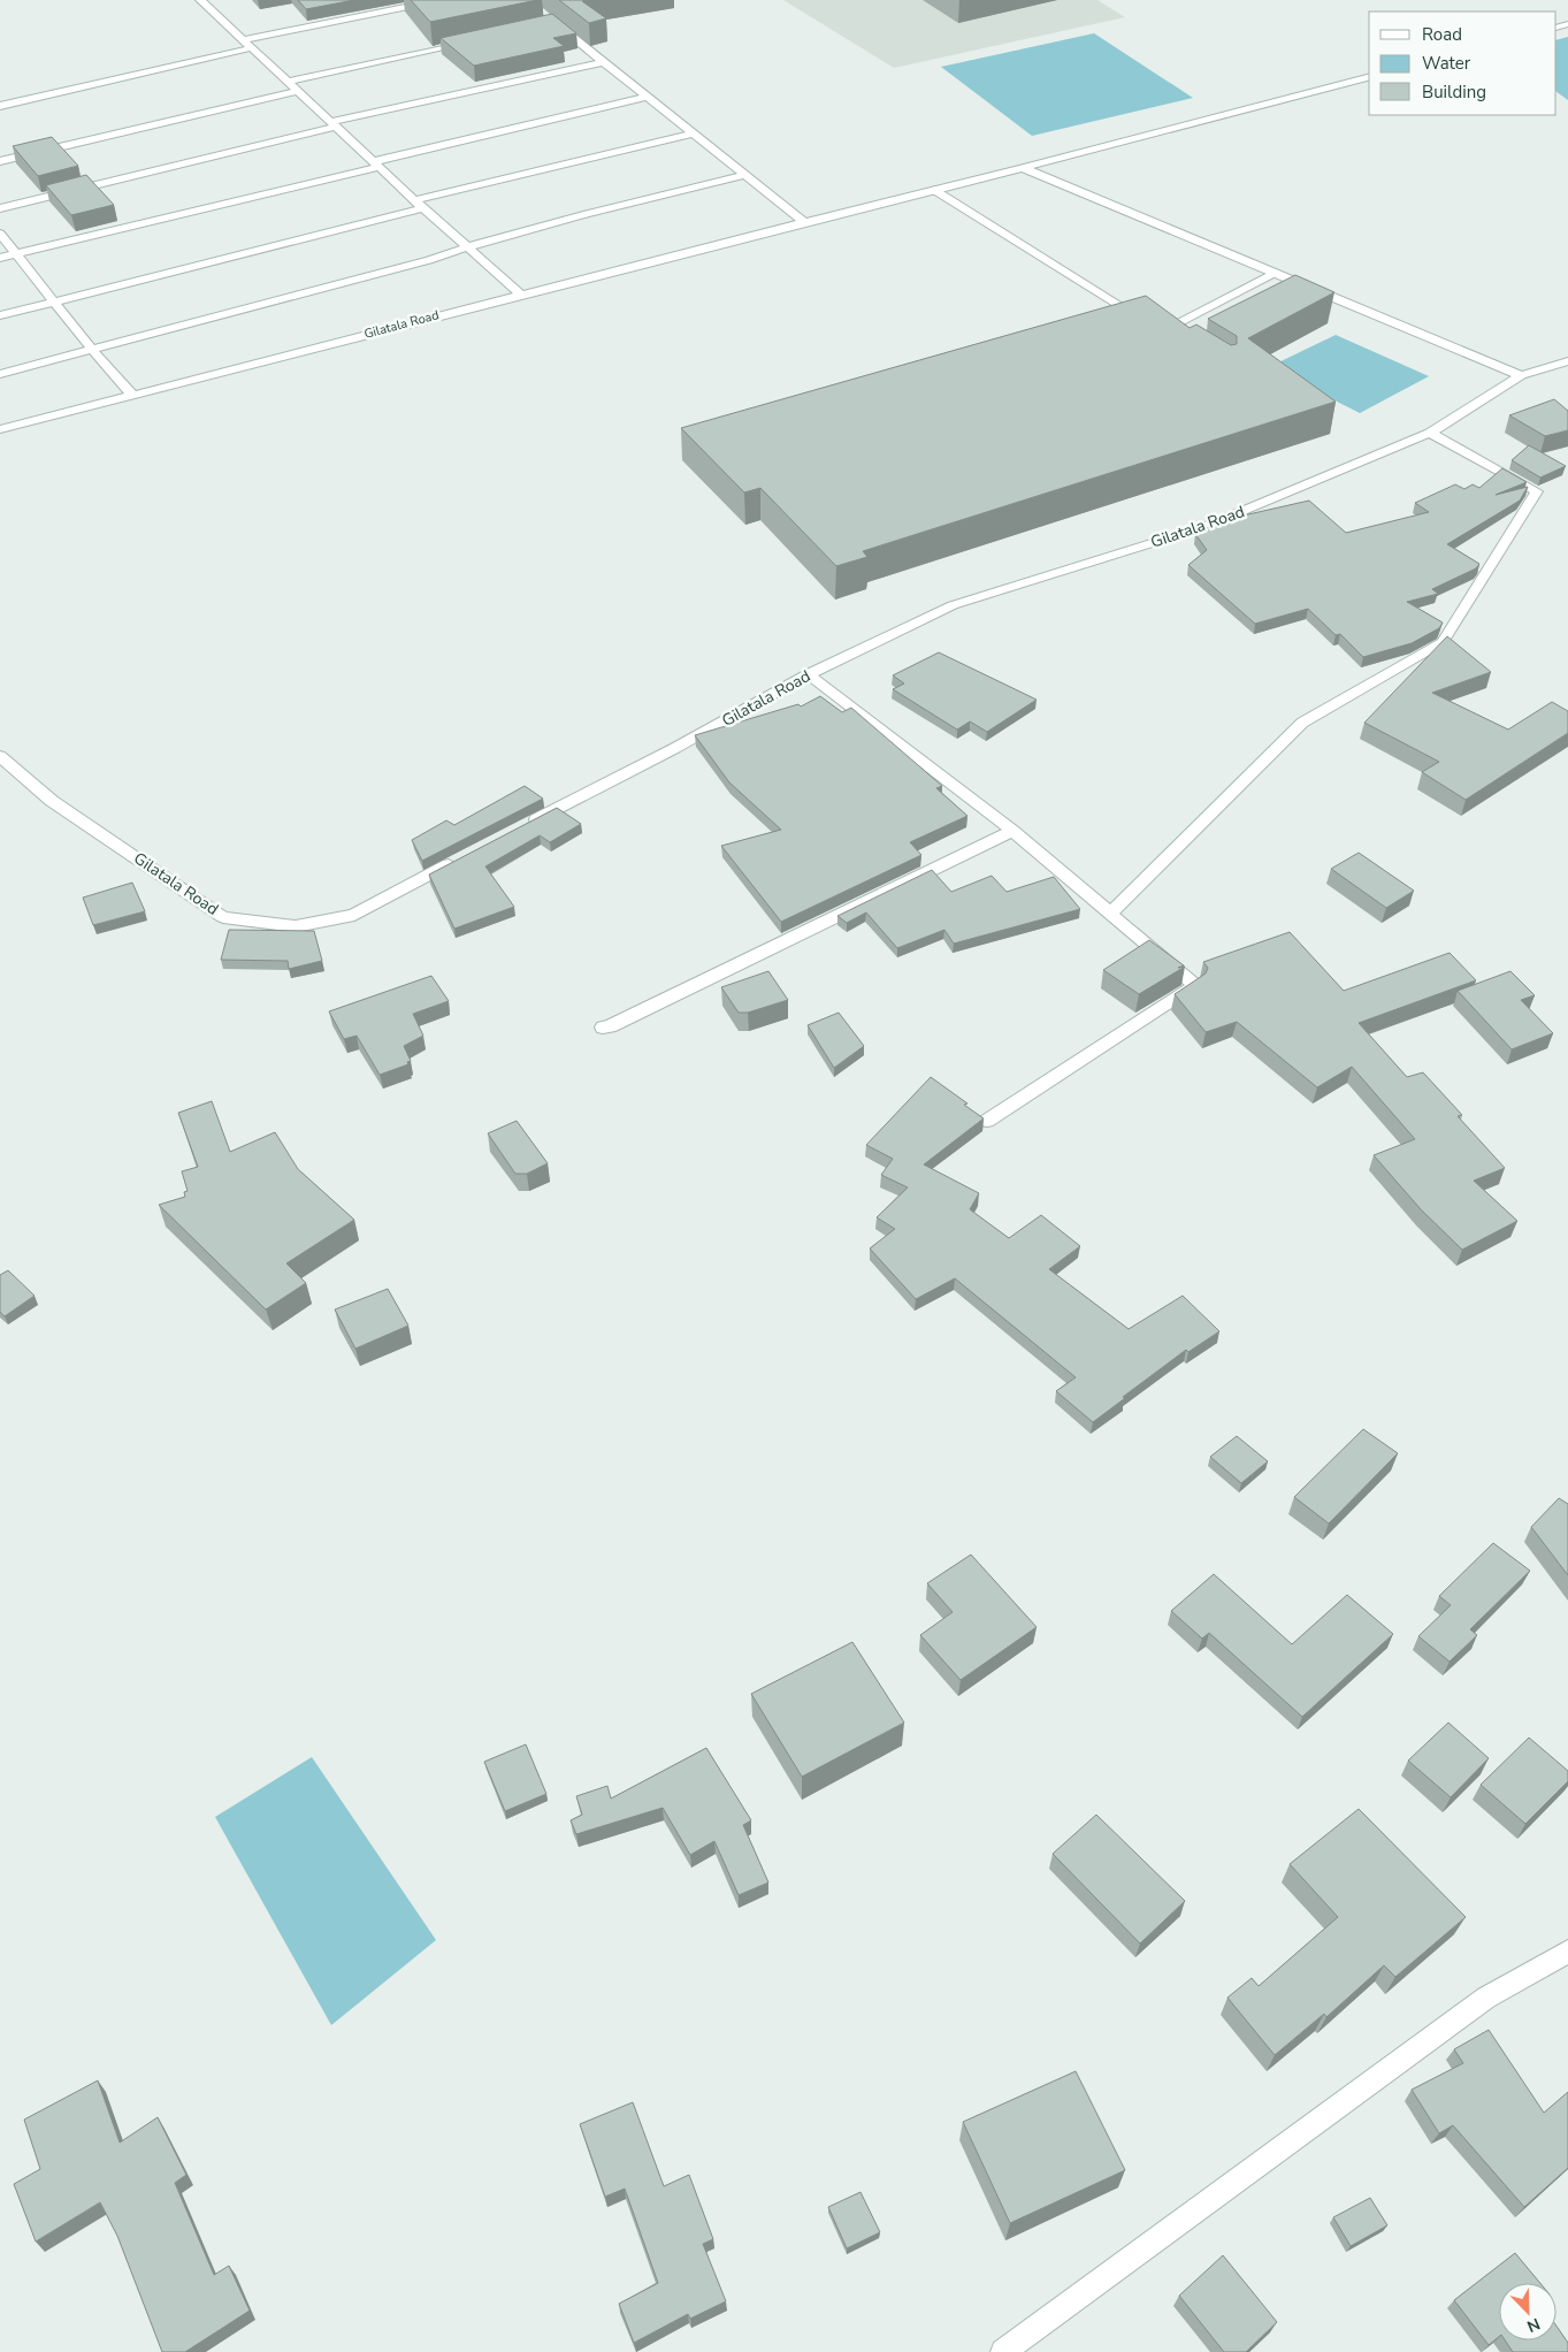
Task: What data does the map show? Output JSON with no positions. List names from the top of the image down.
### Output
{
  "streets": {
    "street": ["Gilatala Road"]
  },
  "legend": ["Road", "Water", "Building"],
  "north": "bottom right"
}
